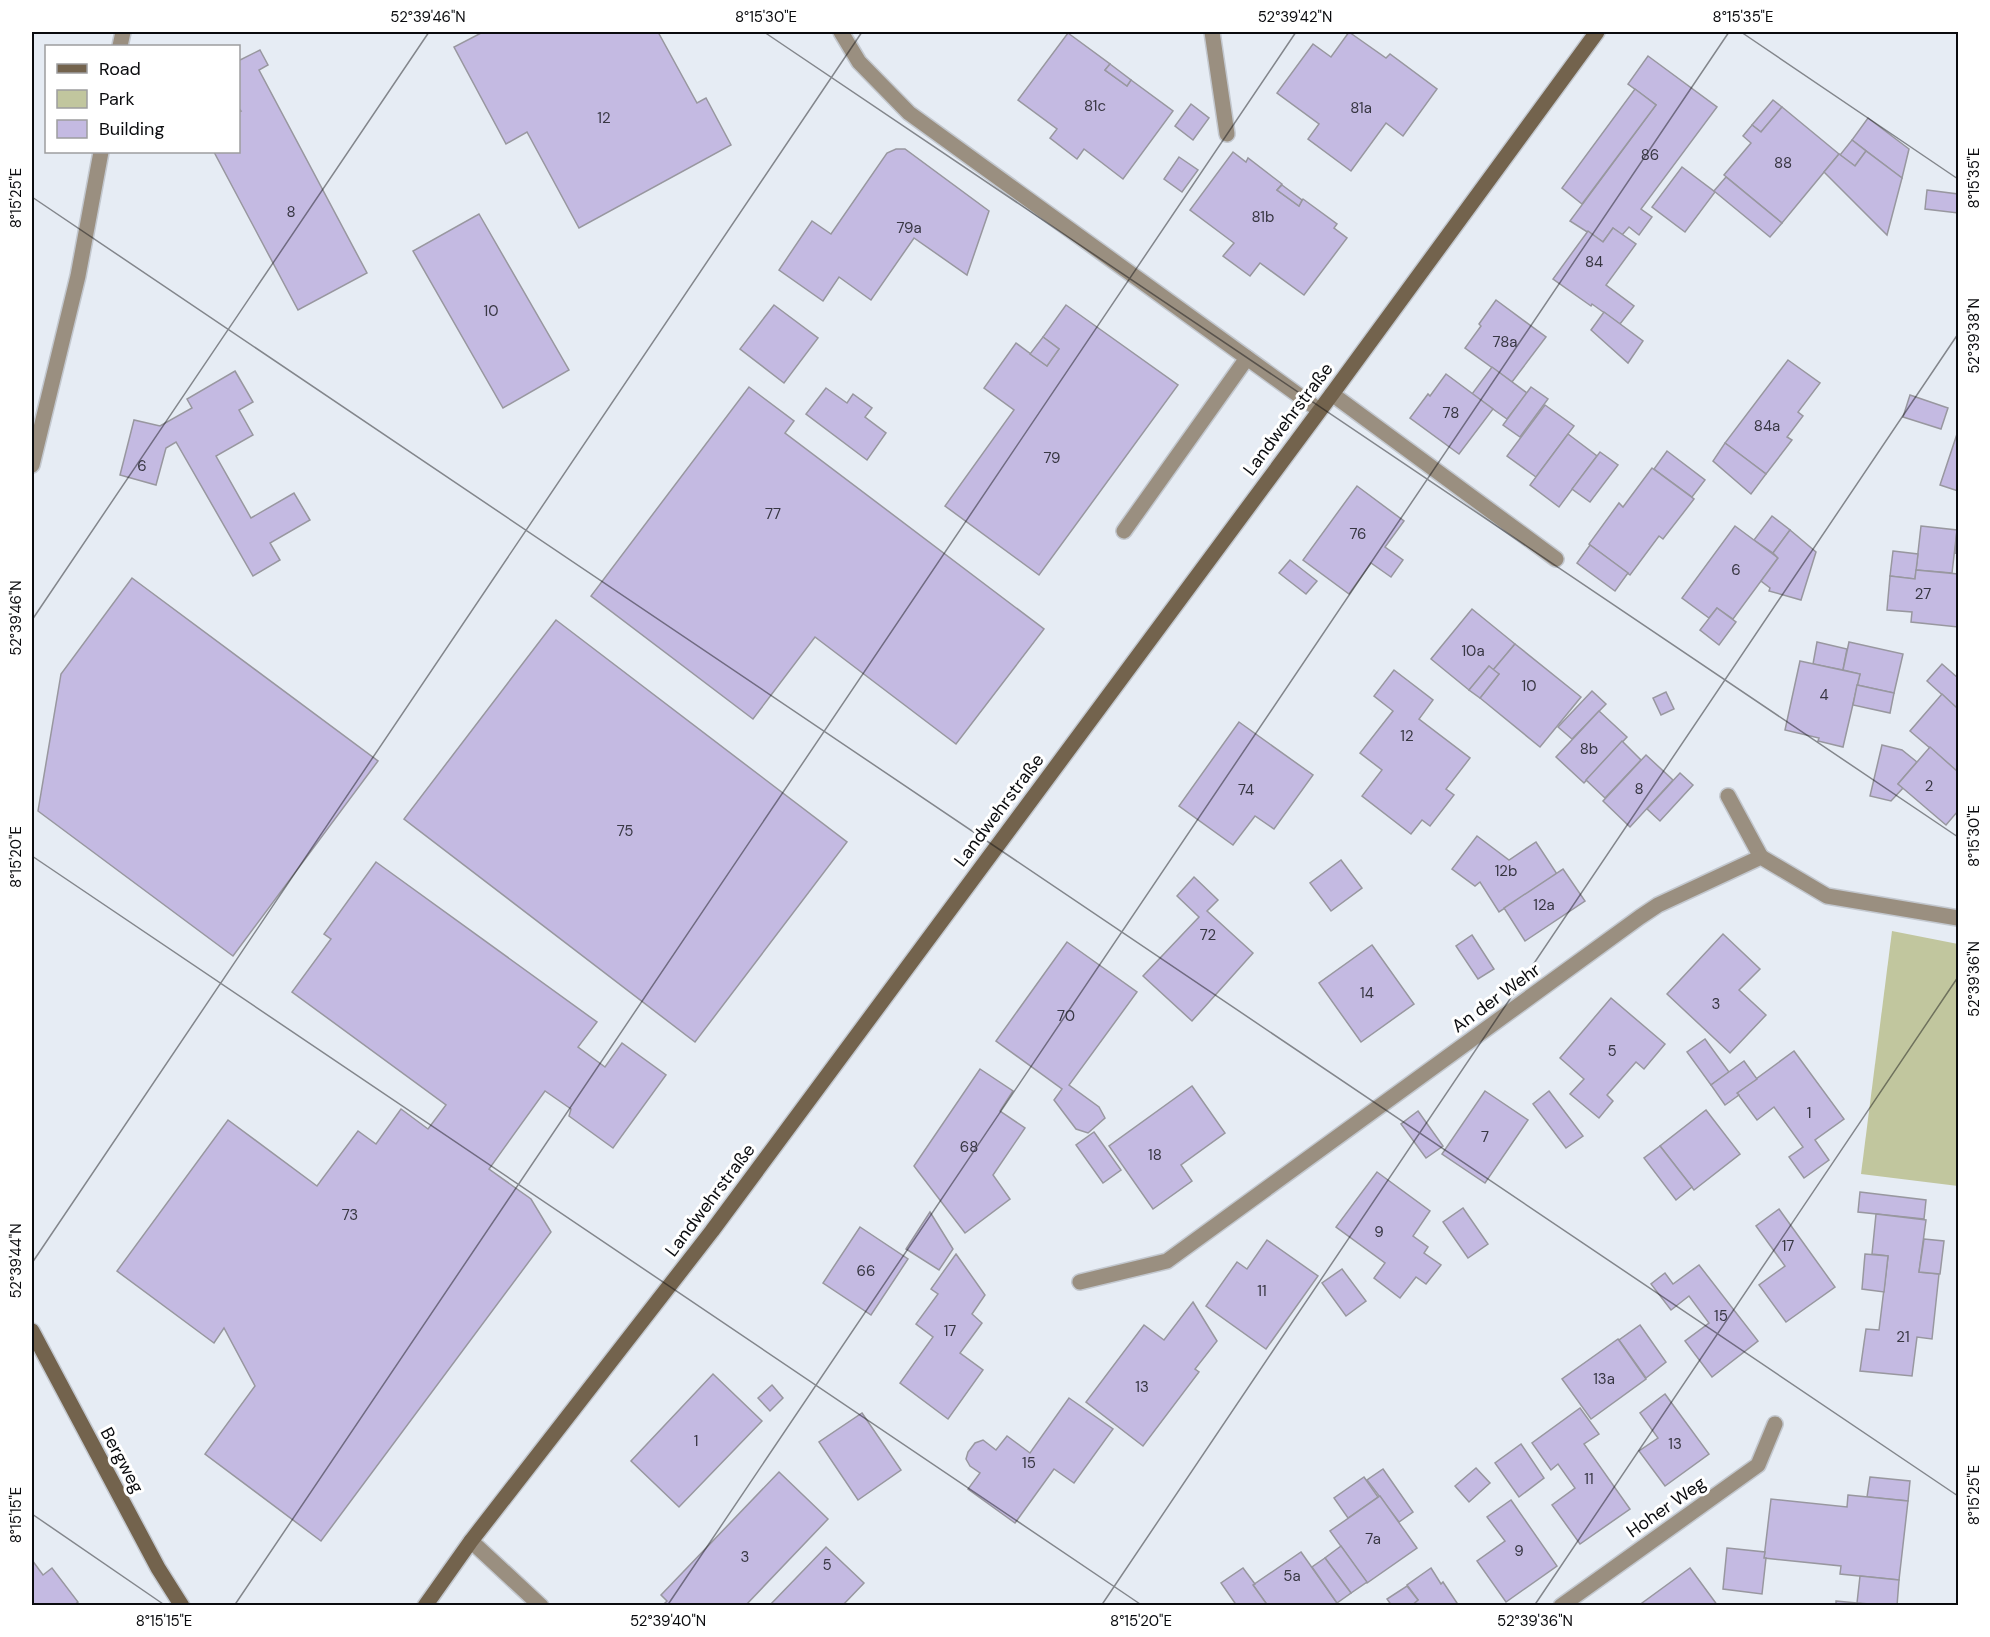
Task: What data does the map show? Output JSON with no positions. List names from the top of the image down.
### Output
{
  "streets": {
    "street": [
      "Landwehrstraße",
      "An der Wehr",
      "Bergweg",
      "Hoher Weg"
    ]
  },
  "house_numbers": [
    "81c",
    "81a",
    "12",
    "86",
    "88",
    "8",
    "81b",
    "79a",
    "84",
    "10",
    "78a",
    "78",
    "84a",
    "79",
    "6",
    "77",
    "76",
    "6",
    "27",
    "10a",
    "10",
    "4",
    "12",
    "8b",
    "2",
    "8",
    "74",
    "75",
    "12b",
    "12a",
    "72",
    "14",
    "3",
    "70",
    "5",
    "1",
    "7",
    "68",
    "18",
    "73",
    "9",
    "17",
    "66",
    "11",
    "15",
    "17",
    "21",
    "13a",
    "13",
    "1",
    "13",
    "15",
    "11",
    "7a",
    "9",
    "3",
    "5",
    "5a"
  ],
  "legend": ["Road", "Park", "Building"],
  "coordinates": [
    "52°39'46\"N",
    "8°15'30\"E",
    "52°39'42\"N",
    "8°15'35\"E",
    "8°15'25\"E",
    "52°39'38\"N",
    "8°15'20\"E",
    "52°39'36\"N",
    "52°39'44\"N",
    "8°15'15\"E",
    "52°39'40\"N"
  ]
}
